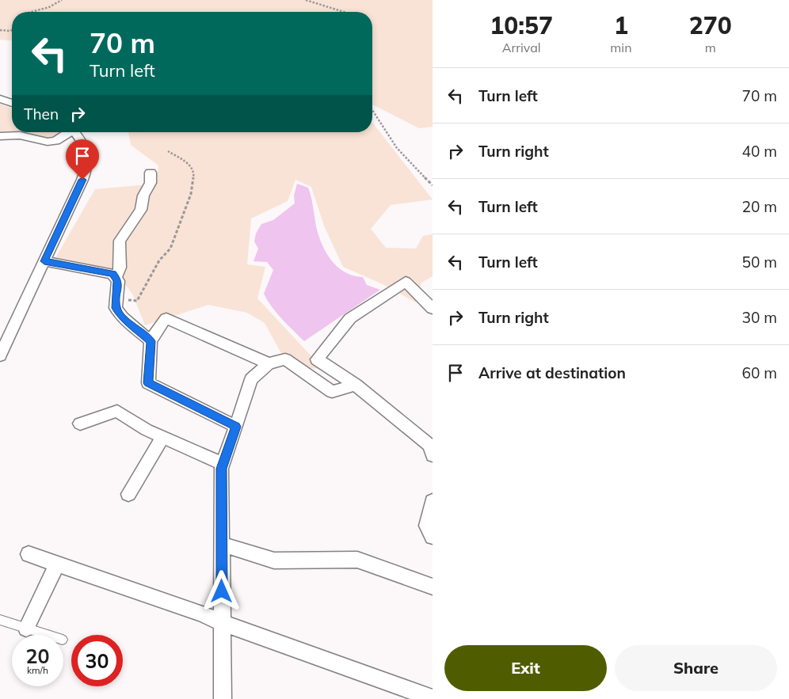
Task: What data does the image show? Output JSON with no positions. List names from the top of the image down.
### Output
{
  "page": {
    "eta": [
      "10:57",
      "Arrival",
      "1",
      "min",
      "270",
      "m"
    ],
    "turn": ["70 m", "Turn left"],
    "list": [
      {
        "name": "Turn left",
        "value": "70 m"
      },
      {
        "name": "Turn right",
        "value": "40 m"
      },
      {
        "name": "Turn left",
        "value": "20 m"
      },
      {
        "name": "Turn left",
        "value": "50 m"
      },
      {
        "name": "Turn right",
        "value": "30 m"
      },
      {
        "name": "Arrive at destination",
        "value": "60 m"
      }
    ],
    "then": "Then",
    "speed": "20 km/h",
    "limit": "30",
    "buttons": ["Exit", "Share"]
  }
}
